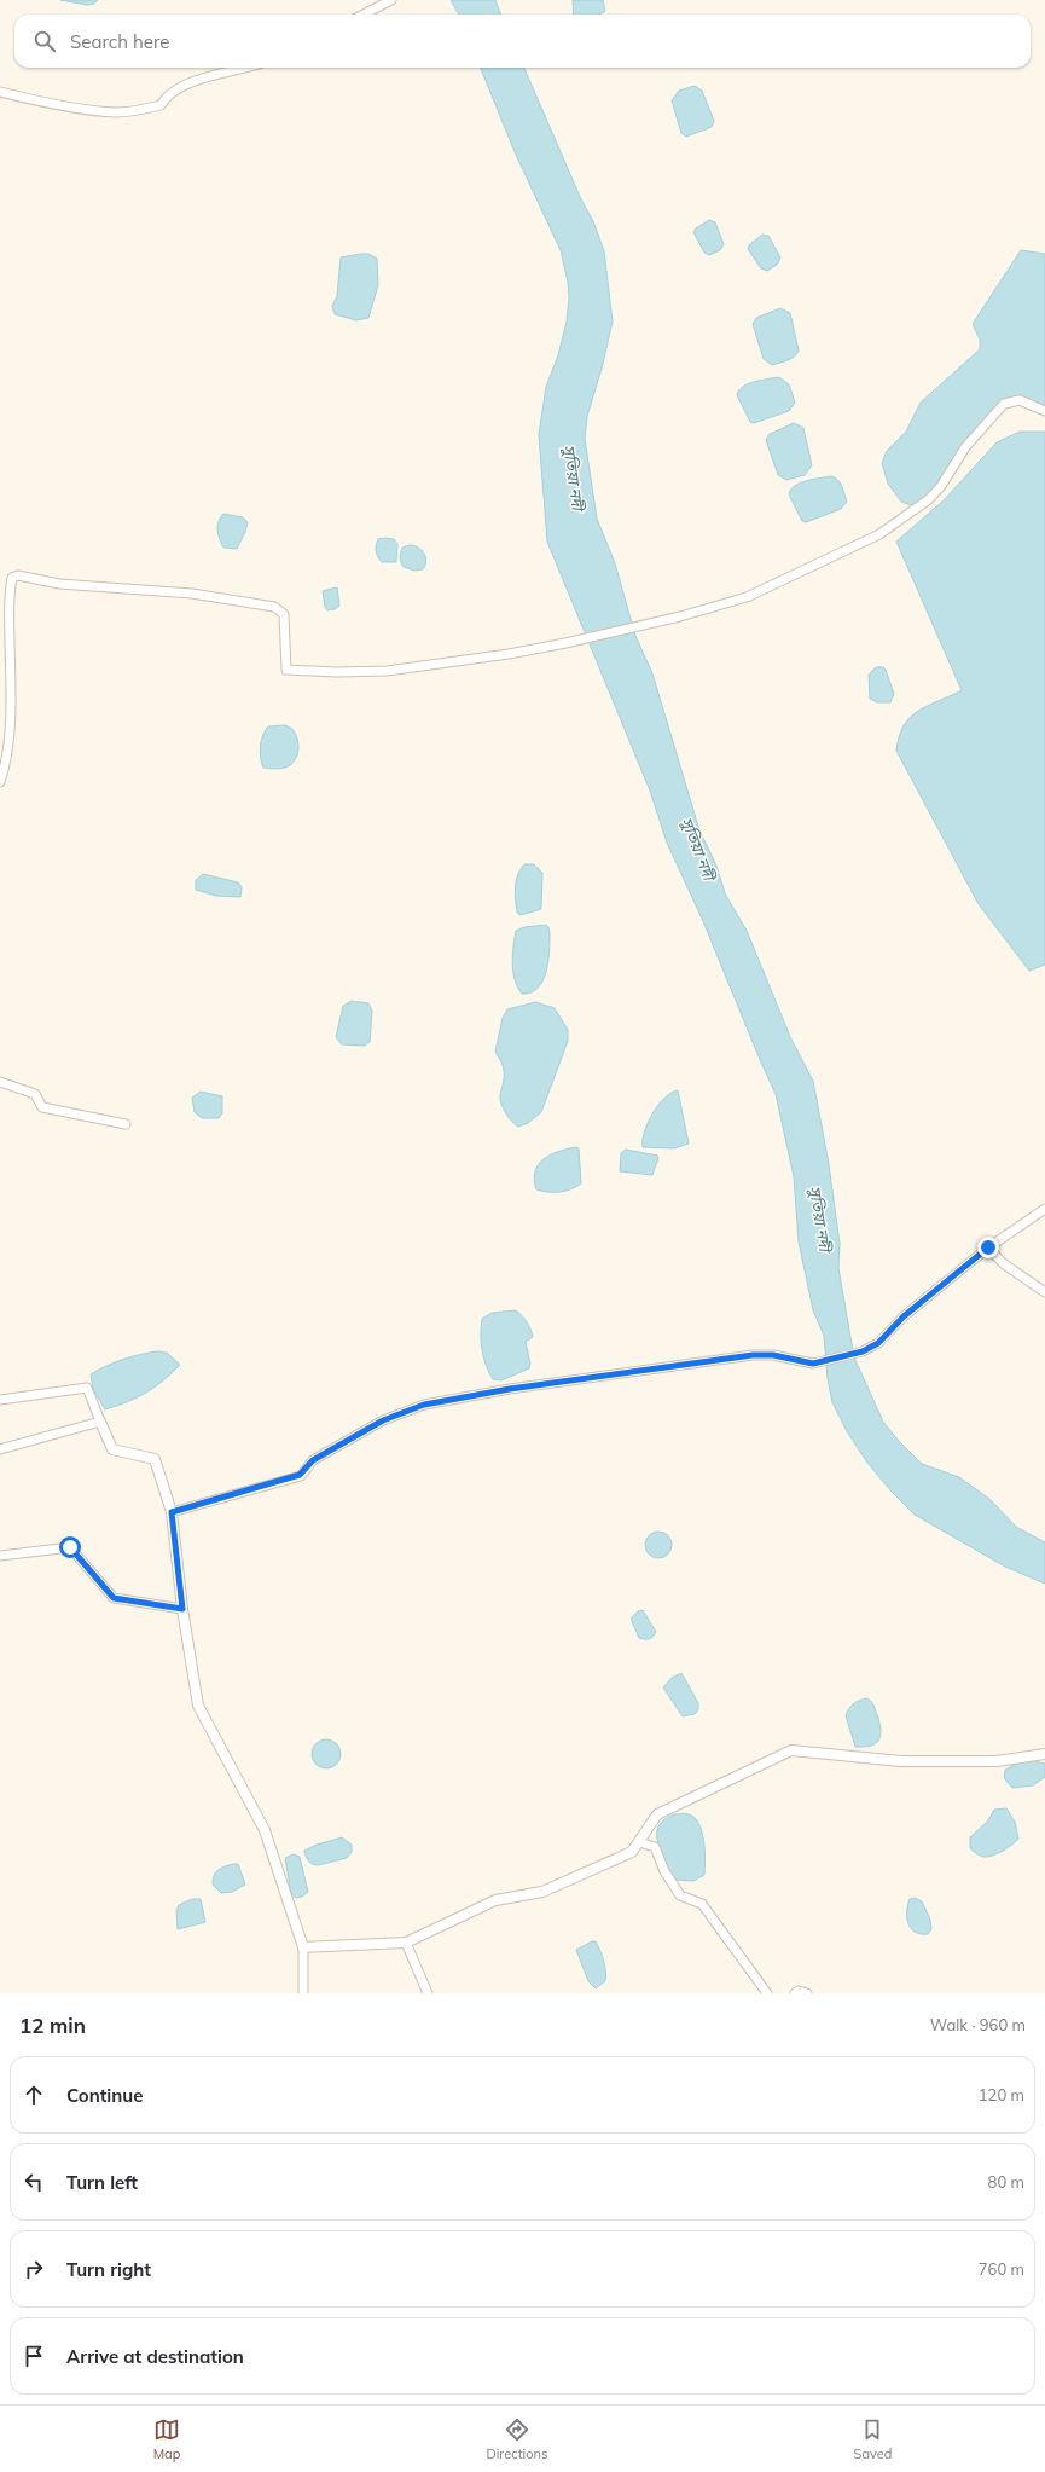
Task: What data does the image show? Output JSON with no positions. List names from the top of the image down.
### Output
{
  "water": ["সুতিয়া নদী"],
  "page": {
    "search": "Search here",
    "heading": ["12 min", "Walk · 960 m"],
    "list": [
      ["Continue", "120 m"],
      ["Turn left", "80 m"],
      ["Turn right", "760 m"],
      "Arrive at destination"
    ],
    "nav": ["Map", "Directions", "Saved"]
  }
}
